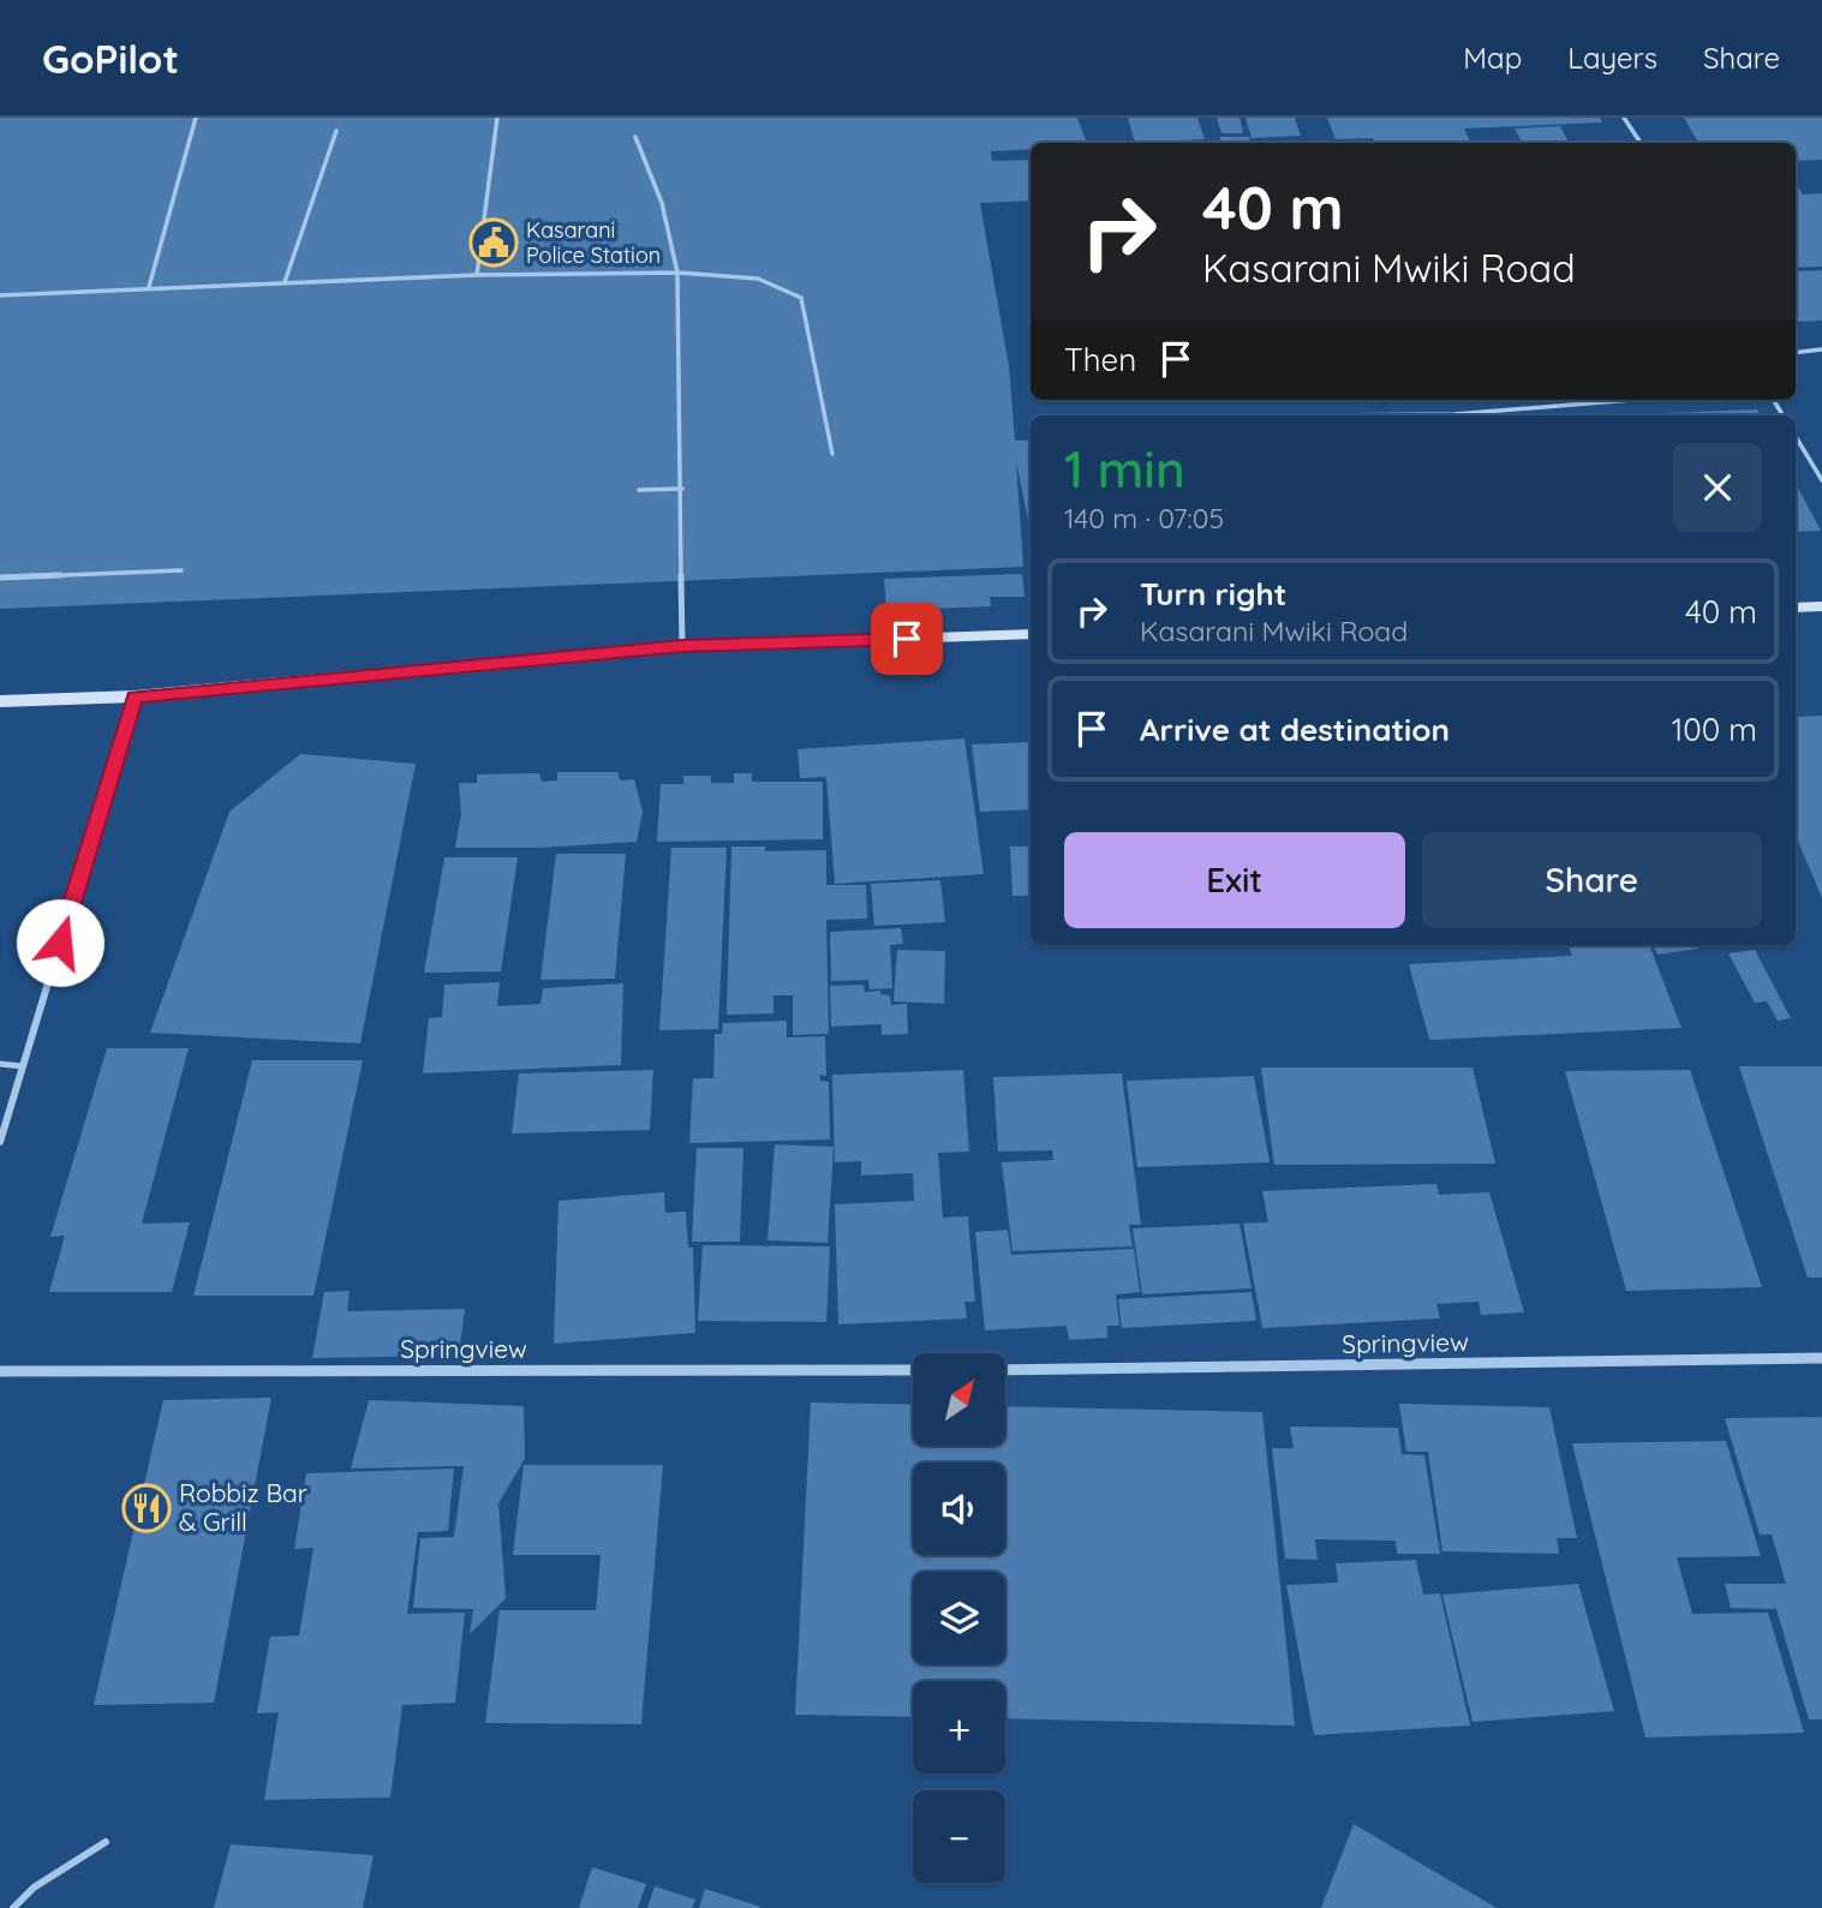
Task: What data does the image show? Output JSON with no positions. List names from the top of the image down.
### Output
{
  "streets": {
    "street": ["Springview"]
  },
  "places": {
    "public building": ["Kasarani Police Station"],
    "restaurant": ["Robbiz Bar & Grill"]
  },
  "north": "top right",
  "page": {
    "header": "GoPilot",
    "nav": ["Map", "Layers", "Share"],
    "turn": ["40 m", "Kasarani Mwiki Road"],
    "then": "Then",
    "heading": ["1 min", "140 m · 07:05"],
    "list": [
      {
        "name": "Turn right",
        "note": "Kasarani Mwiki Road",
        "value": "40 m"
      },
      {
        "name": "Arrive at destination",
        "value": "100 m"
      }
    ],
    "buttons": ["Exit", "Share"],
    "map_buttons": ["+", "−"]
  }
}
